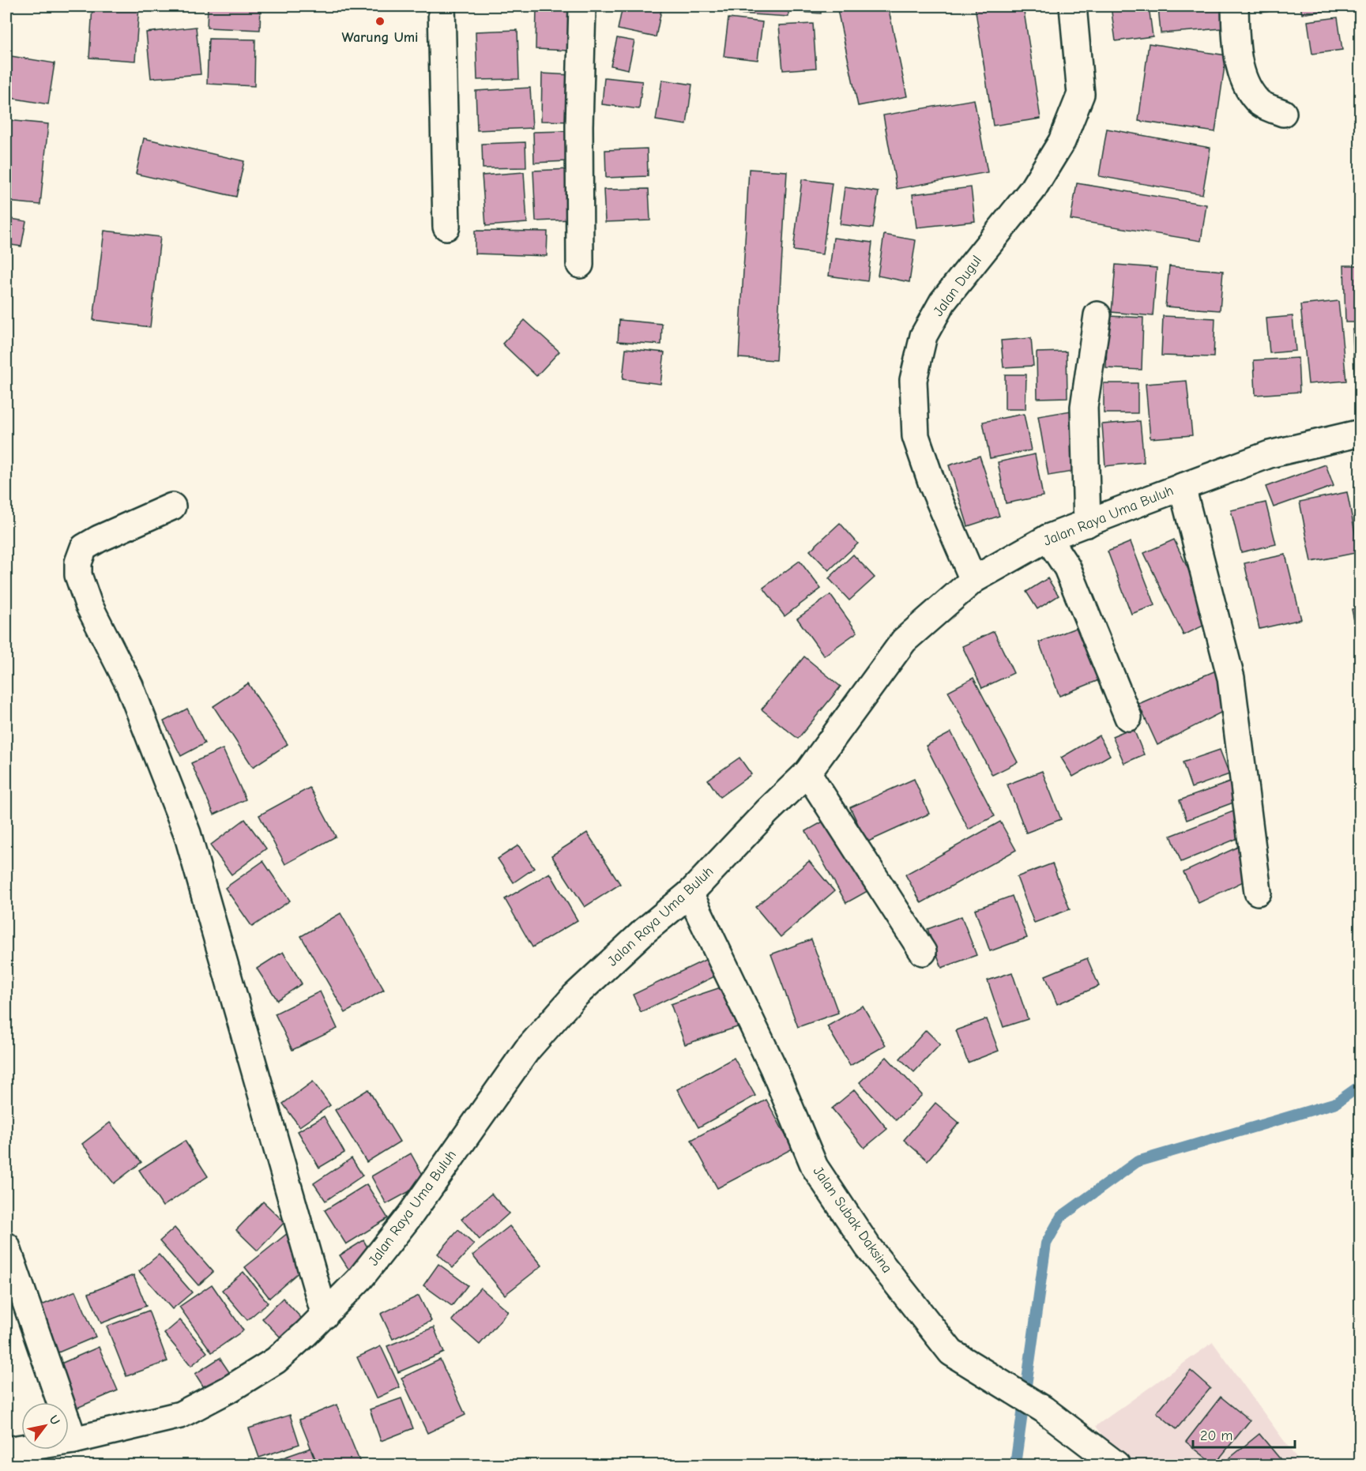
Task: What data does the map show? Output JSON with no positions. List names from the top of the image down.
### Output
{
  "streets": {
    "street": ["Jalan Dugul", "Jalan Raya Uma Buluh", "Jalan Subak Daksina"]
  },
  "crossings": [
    ["Jalan Dugul", "Jalan Raya Uma Buluh"],
    ["Jalan Raya Uma Buluh", "Jalan Subak Daksina"]
  ],
  "places": ["Warung Umi"],
  "scale_bar": "20 m",
  "north": "top right"
}
